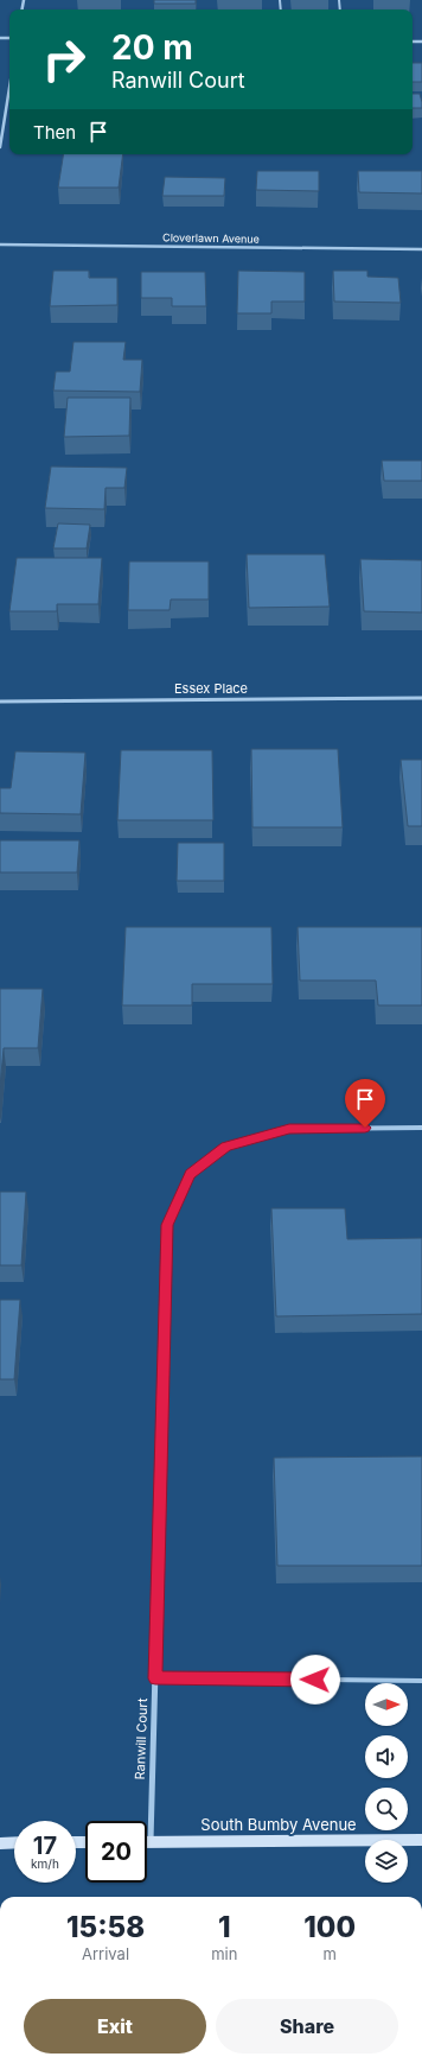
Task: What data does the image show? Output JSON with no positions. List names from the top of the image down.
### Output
{
  "streets": {
    "street": [
      "Cloverlawn Avenue",
      "Essex Place",
      "Ranwill Court",
      "South Bumby Avenue"
    ]
  },
  "crossings": [
    ["Ranwill Court", "South Bumby Avenue"]
  ],
  "north": "right",
  "page": {
    "turn": ["20 m", "Ranwill Court"],
    "then": "Then",
    "speed": "17 km/h",
    "limit": "20",
    "eta": [
      "15:58",
      "Arrival",
      "1",
      "min",
      "100",
      "m"
    ],
    "buttons": ["Exit", "Share"]
  }
}
